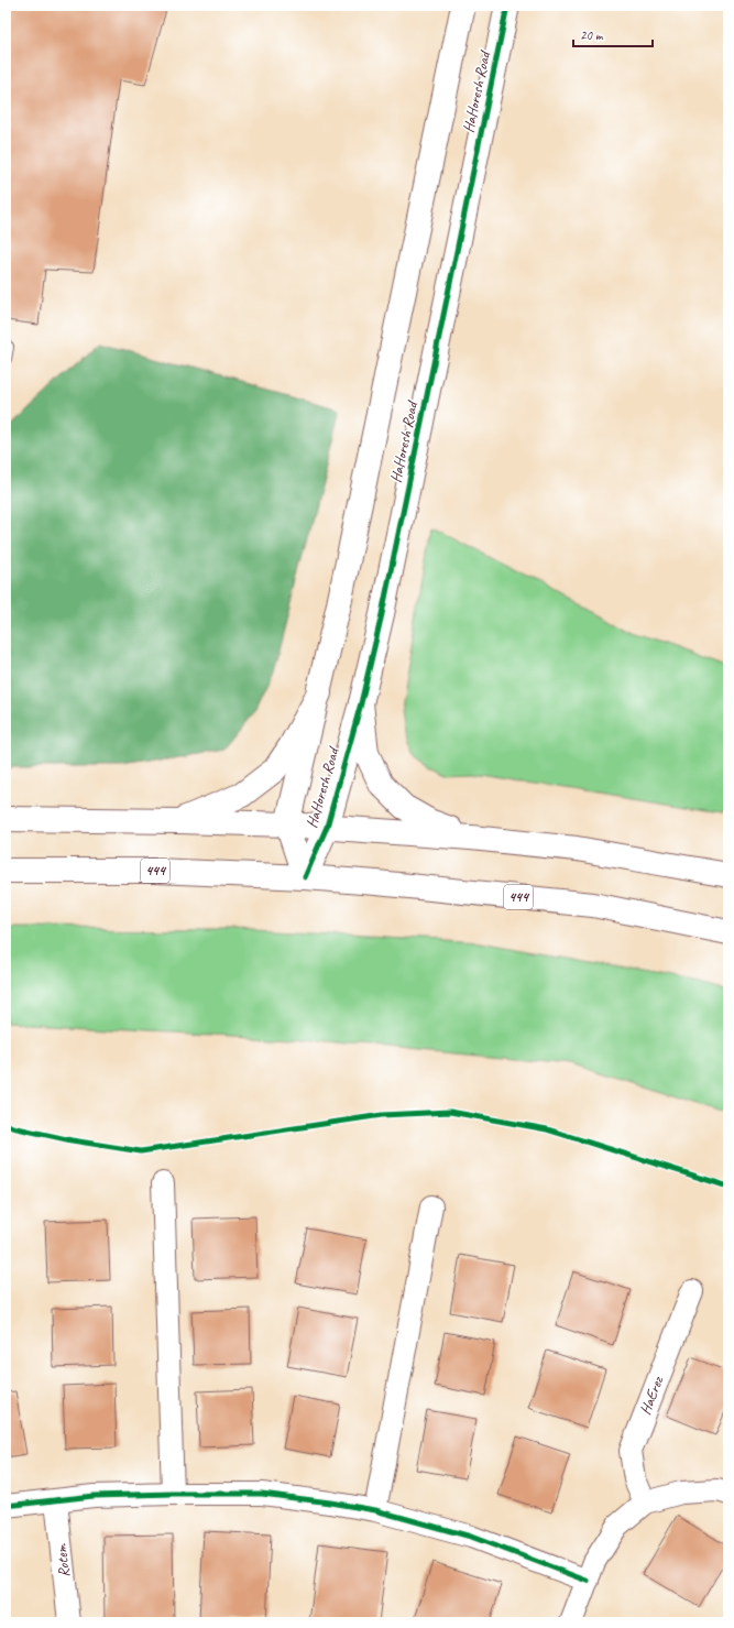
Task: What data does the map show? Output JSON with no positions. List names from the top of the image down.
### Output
{
  "streets": {
    "main road": ["HaHoresh Road", "444"],
    "street": ["HaErez", "Rotem"]
  },
  "crossings": [
    ["HaHoresh Road", "444"]
  ],
  "scale_bar": "20 m"
}
